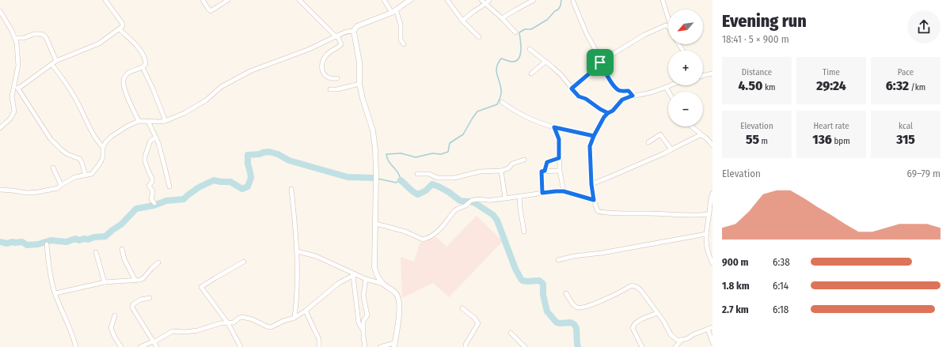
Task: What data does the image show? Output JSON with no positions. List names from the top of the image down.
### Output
{
  "north": "bottom left",
  "page": {
    "heading": ["Evening run", "18:41 · 5 × 900 m"],
    "map_buttons": ["+", "−"],
    "stats": [
      ["Distance", "4.50 km"],
      ["Time", "29:24"],
      ["Pace", "6:32 /km"],
      ["Elevation", "55 m"],
      ["Heart rate", "136 bpm"],
      ["kcal", "315"]
    ],
    "chart": ["Elevation", "69–79 m"],
    "list": [
      {
        "name": "900 m",
        "note": "6:38"
      },
      {
        "name": "1.8 km",
        "note": "6:14"
      },
      {
        "name": "2.7 km",
        "note": "6:18"
      }
    ]
  }
}
